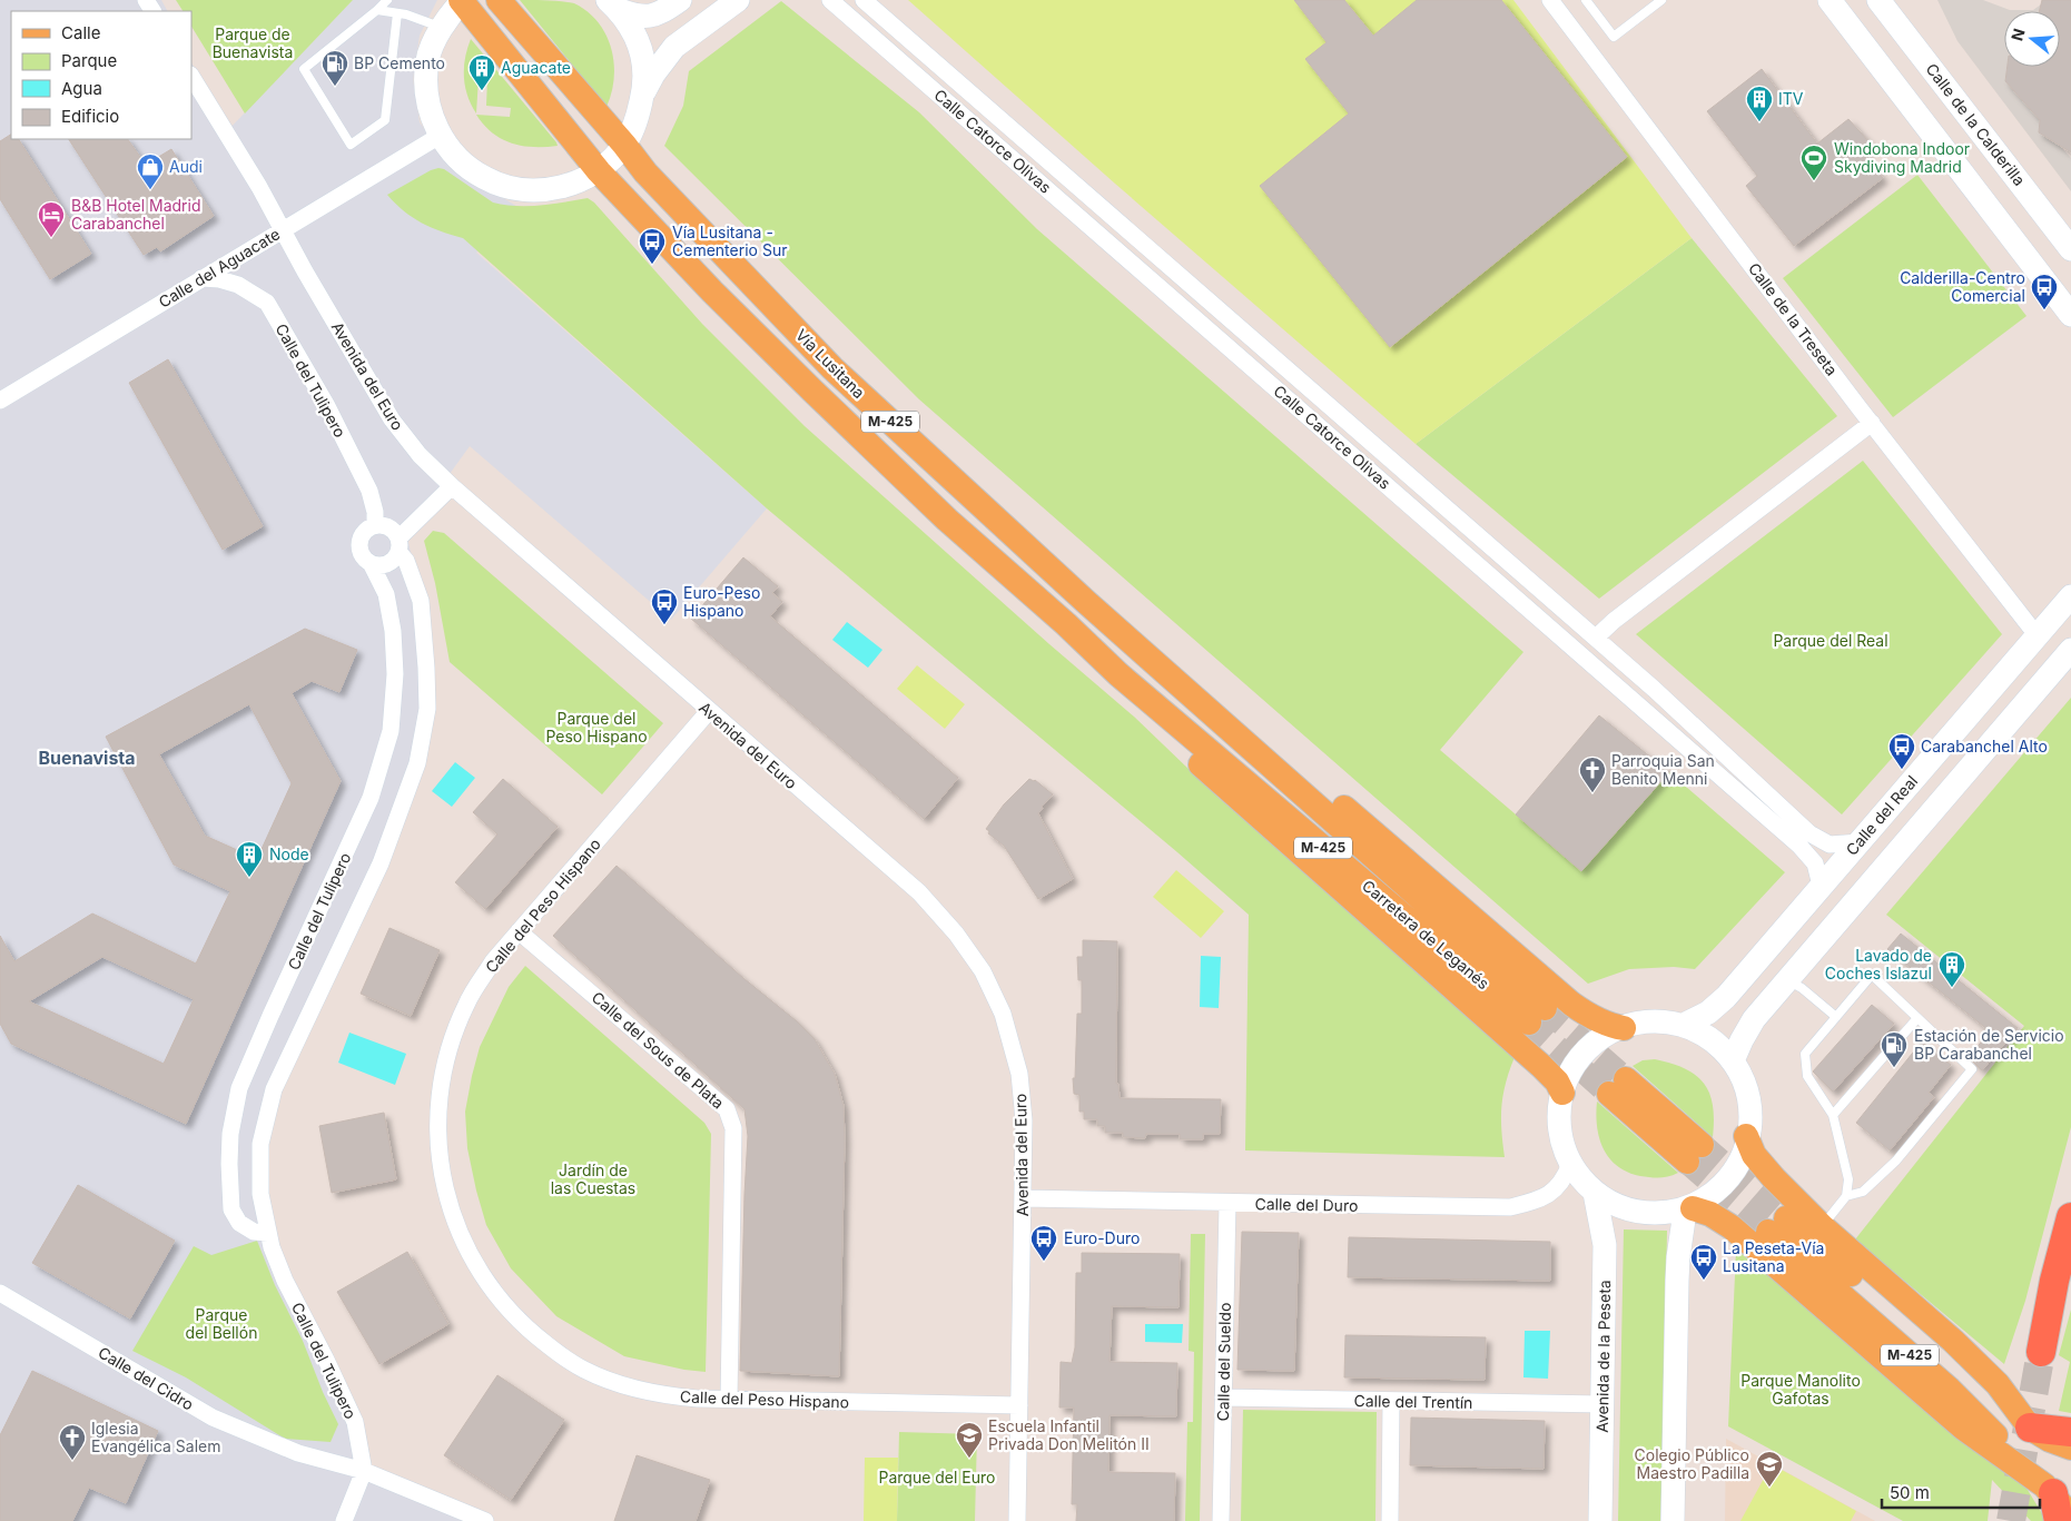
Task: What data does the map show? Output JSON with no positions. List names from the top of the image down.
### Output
{
  "streets": {
    "main road": ["Vía Lusitana", "M-425", "Carretera de Leganés"],
    "street": [
      "Calle de la Calderilla",
      "Calle Catorce Olivas",
      "Calle del Aguacate",
      "Calle de la Treseta",
      "Avenida del Euro",
      "Calle del Tulipero",
      "Calle del Real",
      "Calle del Peso Hispano",
      "Calle del Sous de Plata",
      "Calle del Duro",
      "Avenida de la Peseta",
      "Calle del Sueldo",
      "Calle del Cidro",
      "Calle del Trentín"
    ]
  },
  "crossings": [
    ["Calle Catorce Olivas", "Calle del Real"],
    ["Calle del Aguacate", "Avenida del Euro"],
    ["Calle del Aguacate", "Calle del Tulipero"],
    ["Calle de la Treseta", "Calle del Real"],
    ["Vía Lusitana", "M-425"],
    ["Vía Lusitana", "Carretera de Leganés"],
    ["Avenida del Euro", "Calle del Peso Hispano"],
    ["Avenida del Euro", "Calle del Duro"],
    ["Calle del Tulipero", "Calle del Cidro"],
    ["Calle del Real", "Calle del Duro"],
    ["Calle del Real", "Avenida de la Peseta"],
    ["Calle del Peso Hispano", "Calle del Sous de Plata"],
    ["Calle del Duro", "Avenida de la Peseta"],
    ["Calle del Duro", "Calle del Sueldo"],
    ["Avenida de la Peseta", "Calle del Trentín"],
    ["Calle del Sueldo", "Calle del Trentín"]
  ],
  "districts": ["Buenavista"],
  "parks": [
    "Parque de Buenavista",
    "Parque del Real",
    "Parque del Peso Hispano",
    "Jardín de las Cuestas",
    "Parque del Bellón",
    "Parque Manolito Gafotas",
    "Parque del Euro"
  ],
  "places": {
    "fuel station": ["BP Cemento", "Estación de Servicio BP Carabanchel"],
    "building": [
      "Aguacate",
      "ITV",
      "Node",
      "Lavado de Coches Islazul"
    ],
    "sports": ["Windobona Indoor Skydiving Madrid"],
    "shop": ["Audi"],
    "hotel": ["B&B Hotel Madrid Carabanchel"],
    "bus stop": [
      "Vía Lusitana - Cementerio Sur",
      "Calderilla-Centro Comercial",
      "Euro-Peso Hispano",
      "Carabanchel Alto",
      "Euro-Duro",
      "La Peseta-Vía Lusitana"
    ],
    "church": ["Parroquia San Benito Menni", "Iglesia Evangélica Salem"],
    "school or university": ["Escuela Infantil Privada Don Melitón II", "Colegio Público Maestro Padilla"]
  },
  "legend": [
    "Calle",
    "Parque",
    "Agua",
    "Edificio"
  ],
  "scale_bar": "50 m",
  "north": "left"
}
